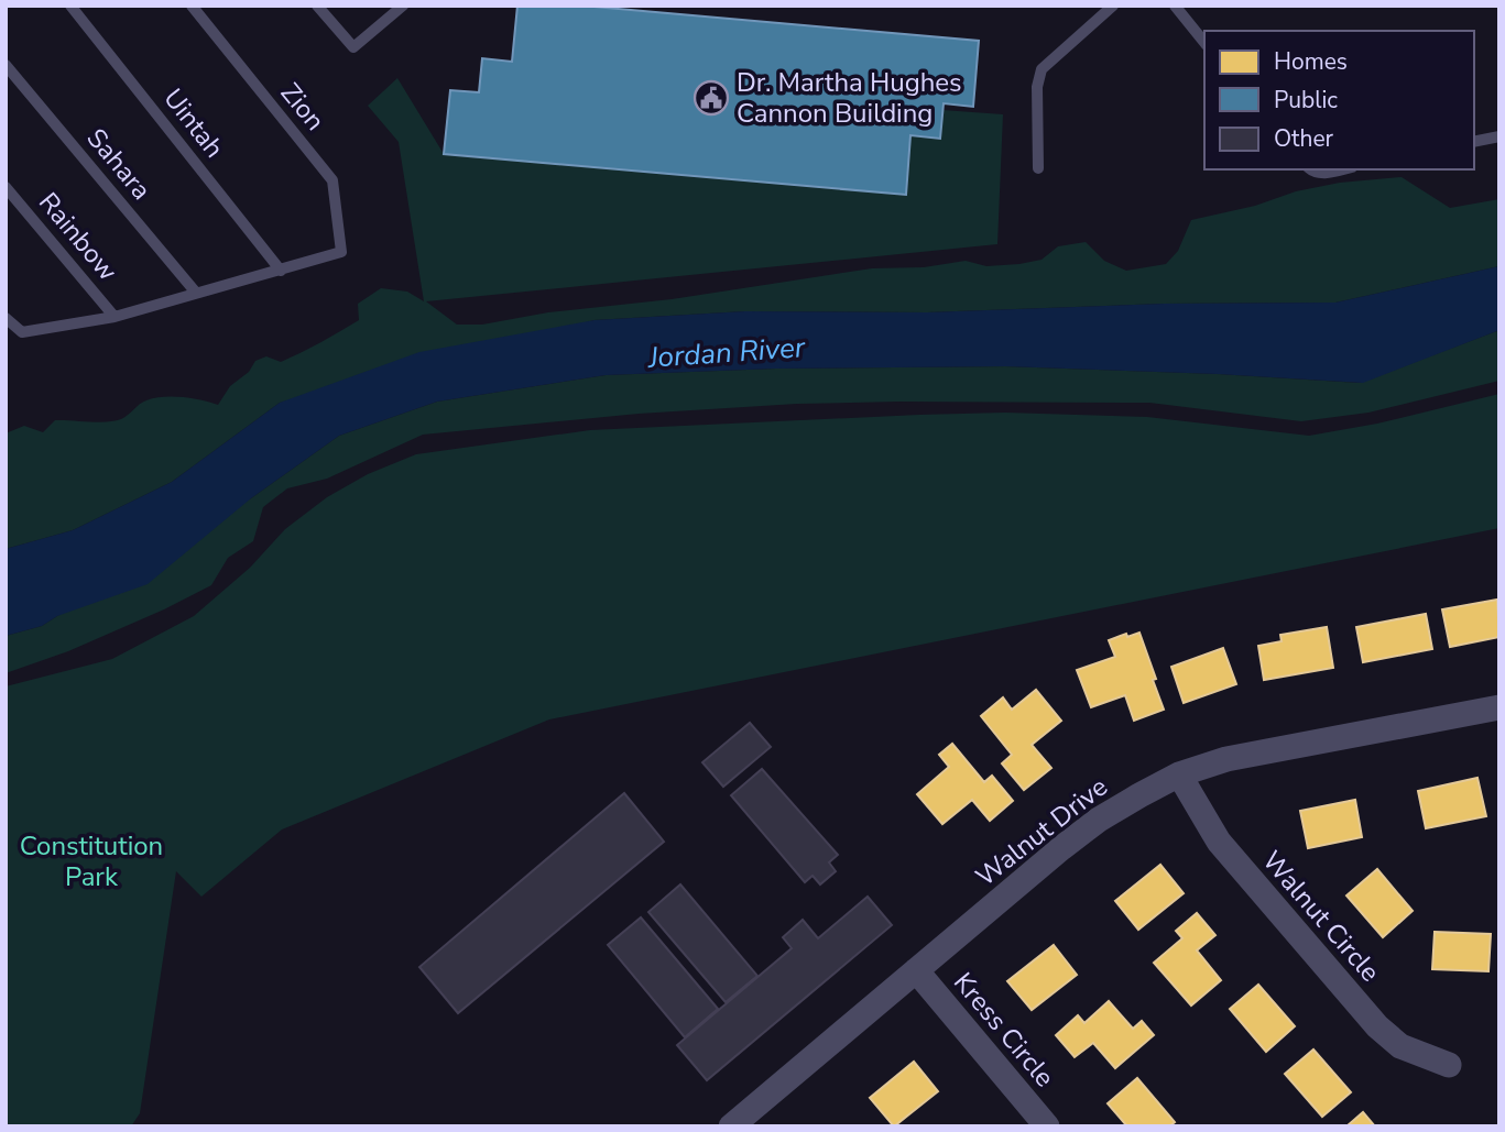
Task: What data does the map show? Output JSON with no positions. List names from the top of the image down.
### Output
{
  "streets": {
    "street": ["Walnut Drive", "Walnut Circle", "Kress Circle"],
    "lane": [
      "Zion",
      "Uintah",
      "Sahara",
      "Rainbow"
    ]
  },
  "crossings": [
    ["Zion", "Uintah"],
    ["Walnut Drive", "Walnut Circle"],
    ["Walnut Drive", "Kress Circle"]
  ],
  "water": ["Jordan River"],
  "parks": ["Constitution Park"],
  "places": {
    "public building": ["Dr. Martha Hughes Cannon Building"]
  },
  "legend": ["Homes", "Public", "Other"]
}
